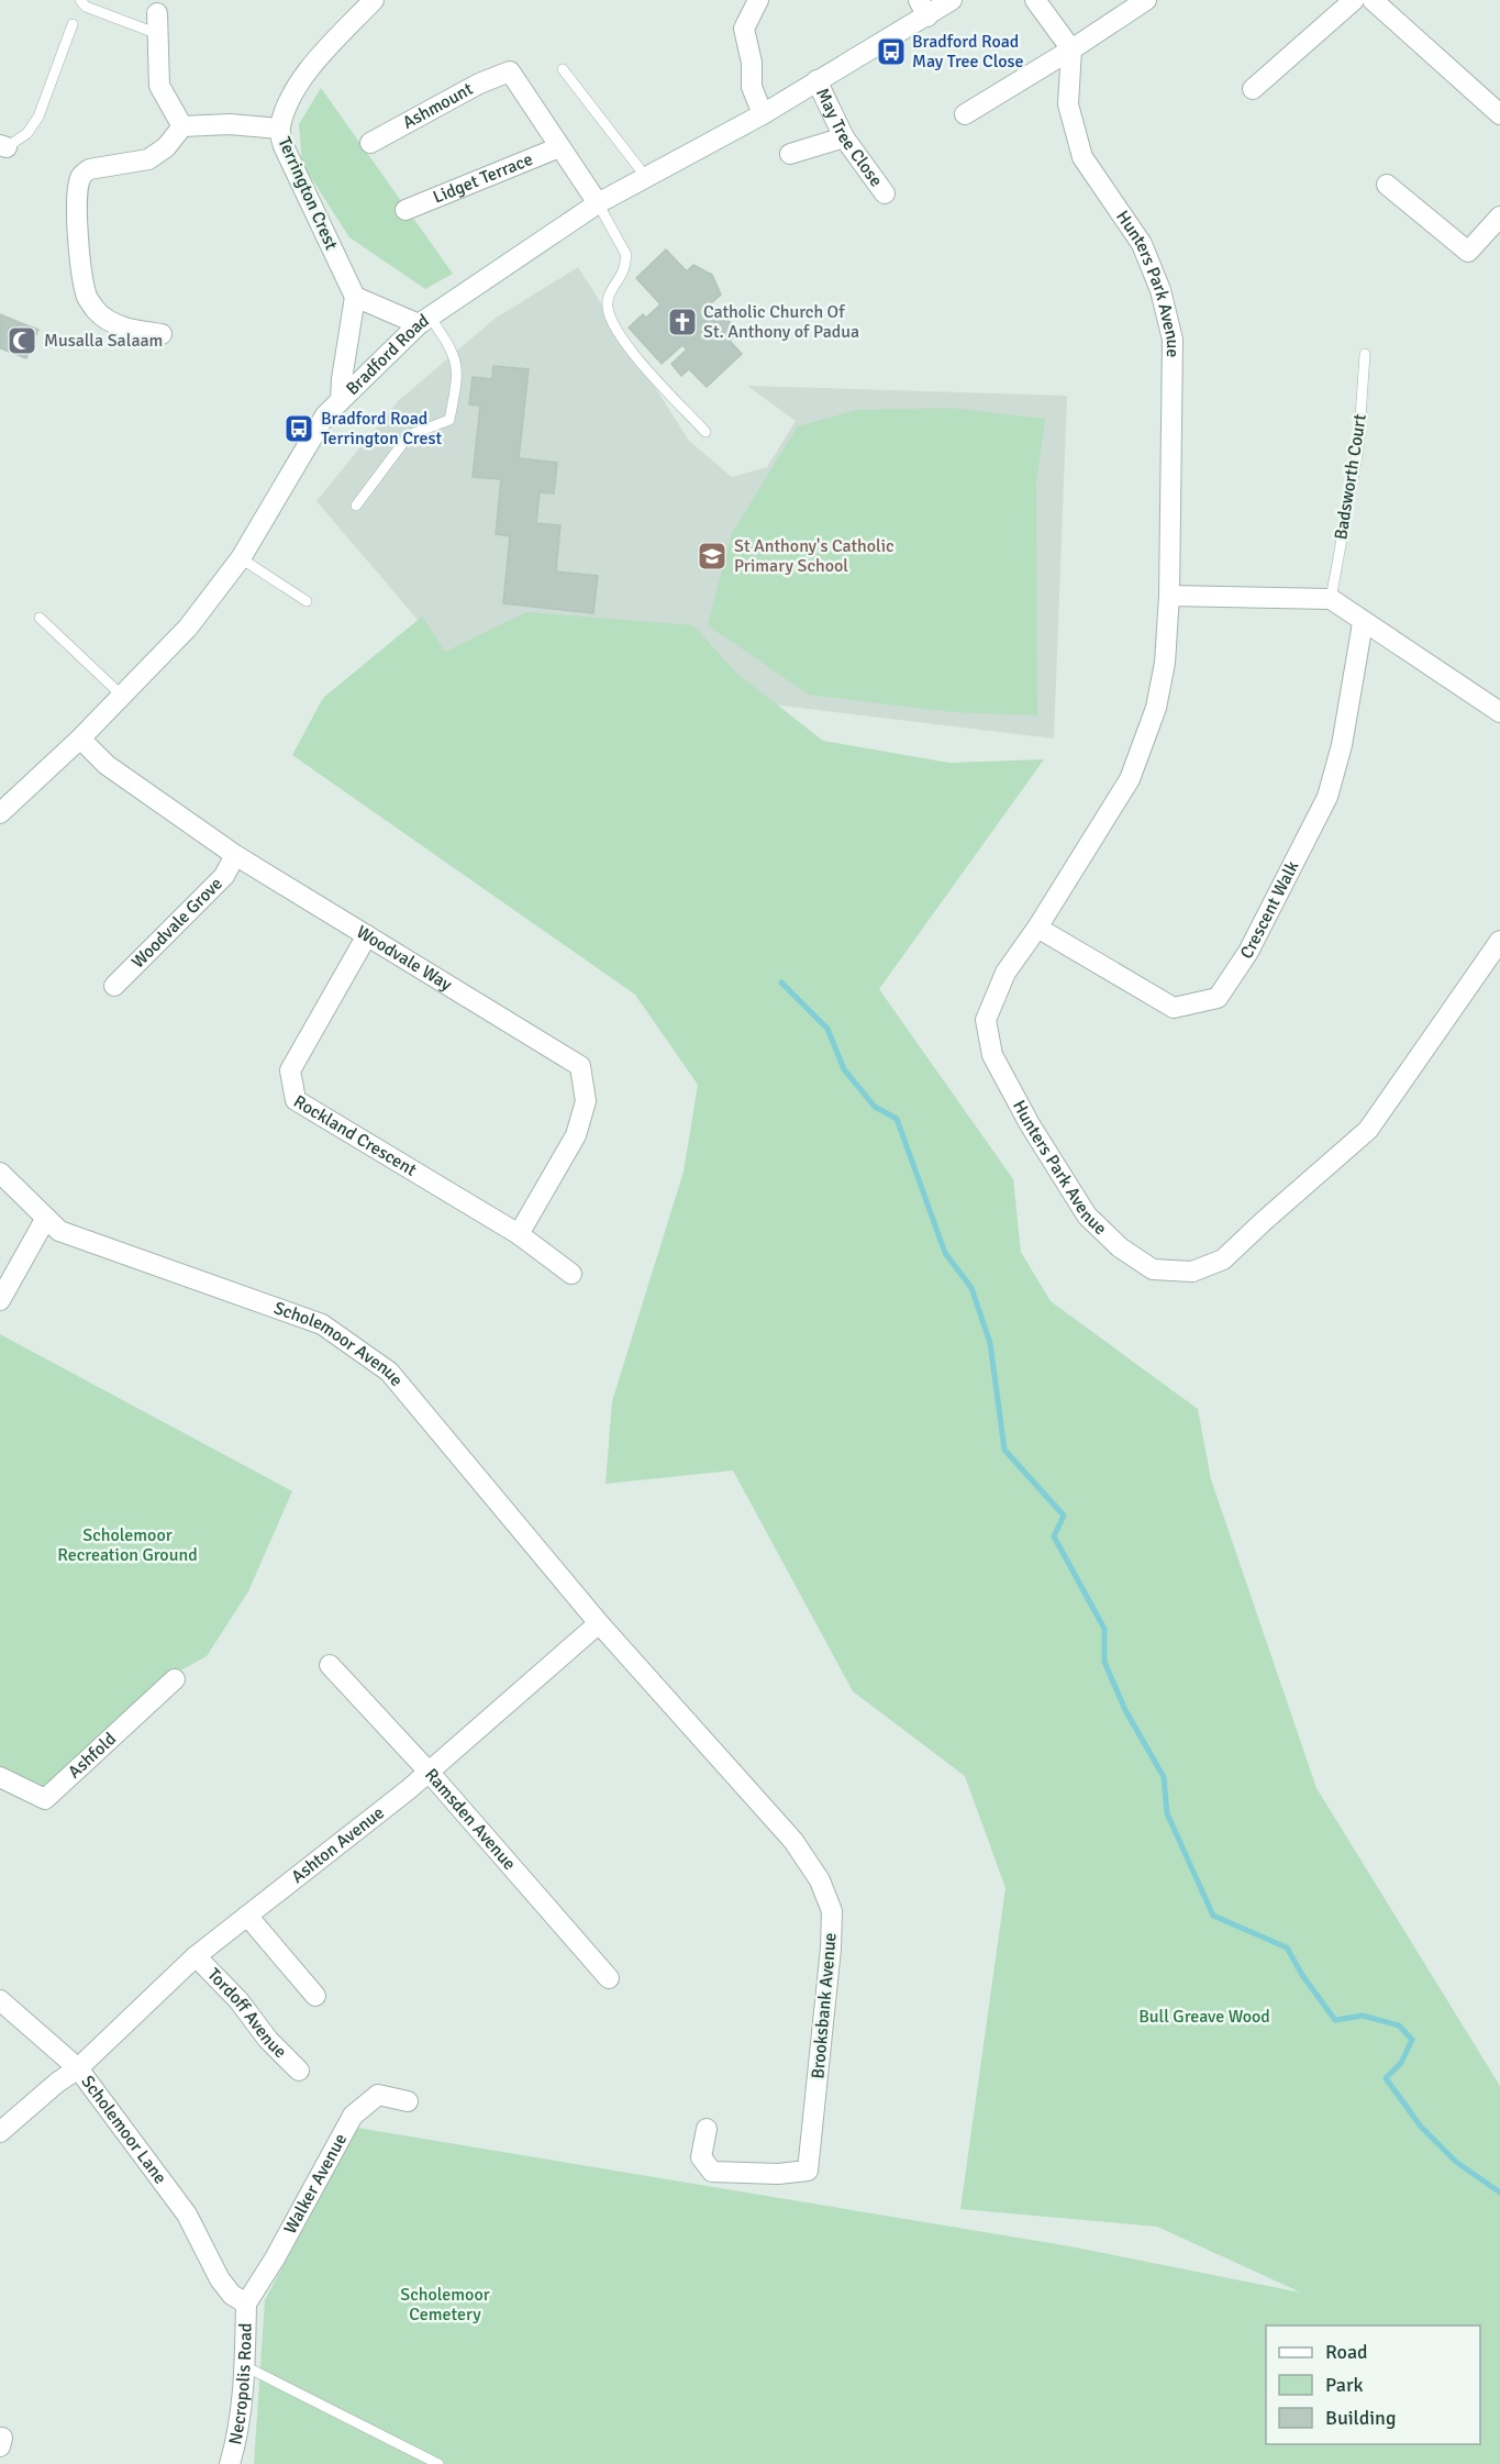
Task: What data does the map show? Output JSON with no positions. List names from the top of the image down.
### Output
{
  "streets": {
    "street": [
      "Ashmount",
      "May Tree Close",
      "Lidget Terrace",
      "Terrington Crest",
      "Hunters Park Avenue",
      "Bradford Road",
      "Crescent Walk",
      "Woodvale Grove",
      "Woodvale Way",
      "Rockland Crescent",
      "Scholemoor Avenue",
      "Ashfold",
      "Ramsden Avenue",
      "Ashton Avenue",
      "Brooksbank Avenue",
      "Tordoff Avenue",
      "Scholemoor Lane",
      "Walker Avenue",
      "Necropolis Road"
    ],
    "lane": ["Badsworth Court"]
  },
  "crossings": [
    ["Ashmount", "Lidget Terrace"],
    ["May Tree Close", "Bradford Road"],
    ["Hunters Park Avenue", "Crescent Walk"],
    ["Bradford Road", "Woodvale Way"],
    ["Woodvale Grove", "Woodvale Way"],
    ["Woodvale Way", "Rockland Crescent"],
    ["Scholemoor Avenue", "Ashton Avenue"],
    ["Scholemoor Avenue", "Brooksbank Avenue"],
    ["Ramsden Avenue", "Ashton Avenue"],
    ["Ashton Avenue", "Brooksbank Avenue"],
    ["Ashton Avenue", "Tordoff Avenue"],
    ["Ashton Avenue", "Scholemoor Lane"],
    ["Scholemoor Lane", "Walker Avenue"],
    ["Scholemoor Lane", "Necropolis Road"],
    ["Walker Avenue", "Necropolis Road"]
  ],
  "parks": ["Scholemoor Recreation Ground", "Bull Greave Wood", "Scholemoor Cemetery"],
  "places": {
    "bus stop": ["Bradford Road May Tree Close", "Bradford Road Terrington Crest"],
    "church": ["Catholic Church Of St. Anthony of Padua"],
    "mosque": ["Musalla Salaam"],
    "school or university": ["St Anthony's Catholic Primary School"]
  },
  "legend": ["Road", "Park", "Building"]
}
